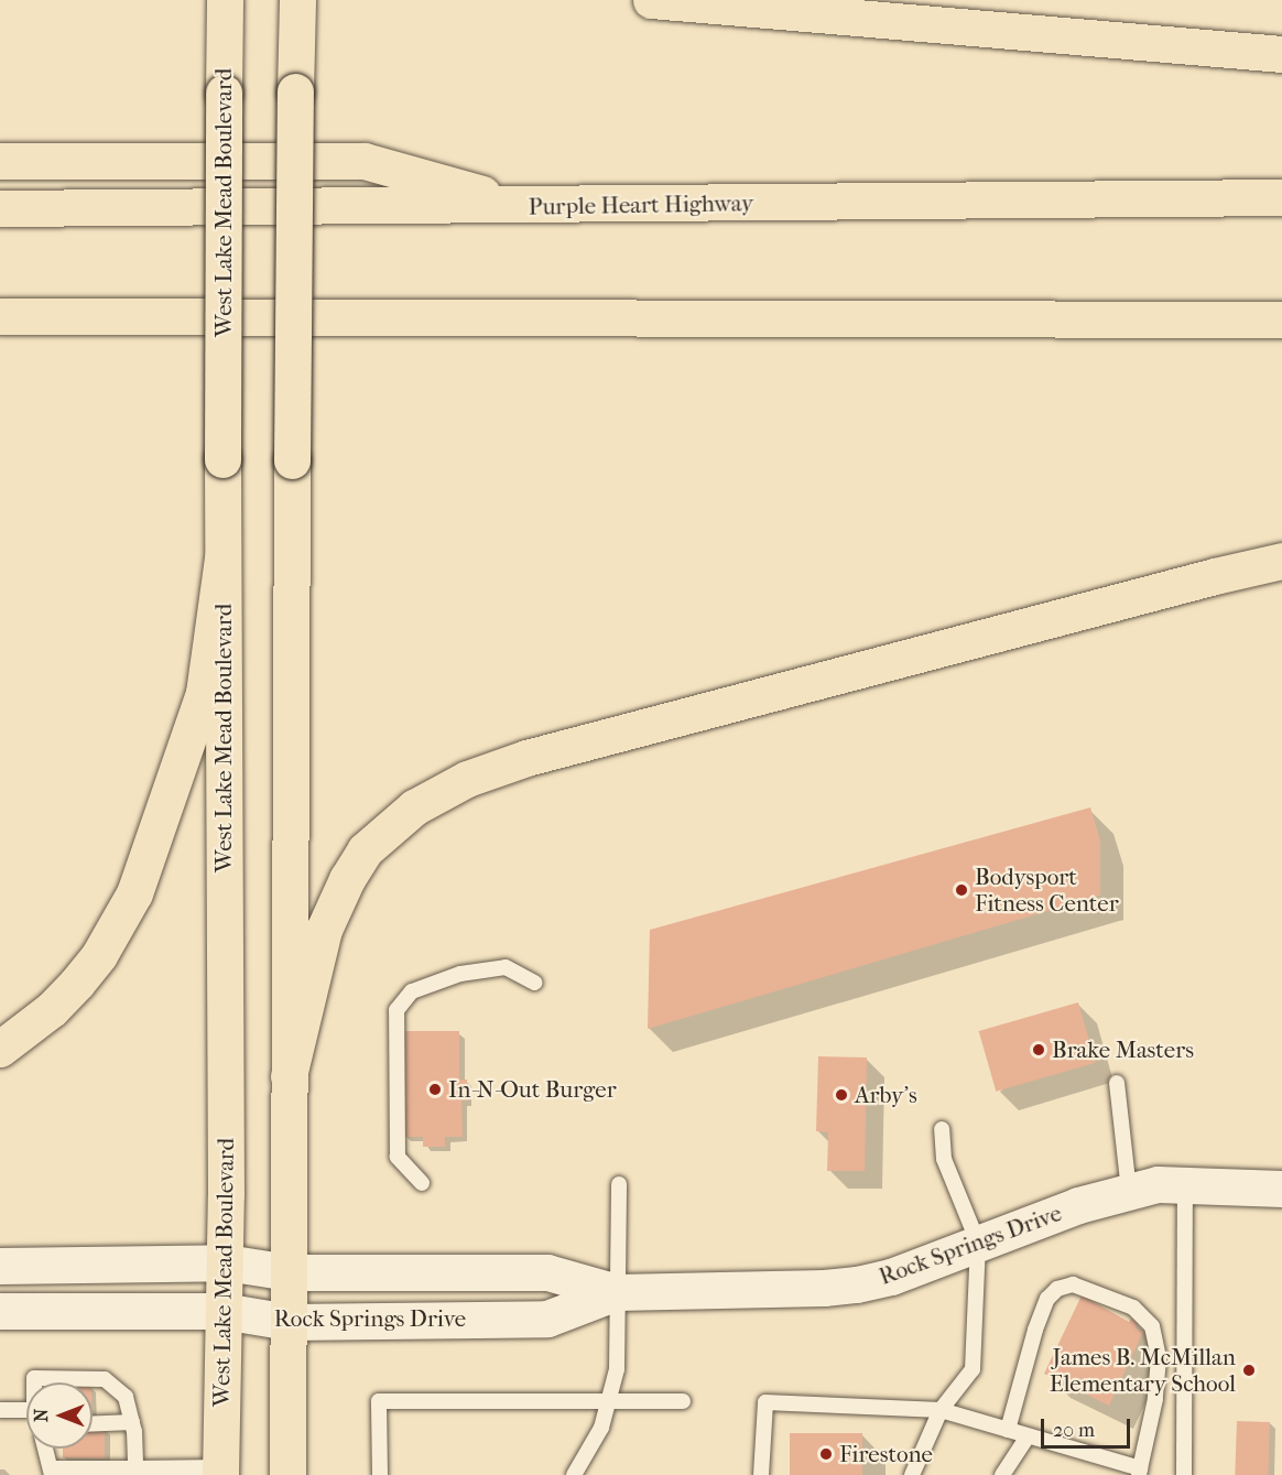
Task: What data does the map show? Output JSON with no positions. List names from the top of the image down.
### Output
{
  "streets": {
    "main road": ["West Lake Mead Boulevard", "Purple Heart Highway"],
    "street": ["Rock Springs Drive"]
  },
  "crossings": [
    ["West Lake Mead Boulevard", "Rock Springs Drive"]
  ],
  "places": [
    "Bodysport Fitness Center",
    "Brake Masters",
    "In-N-Out Burger",
    "Arby's",
    "James B. McMillan Elementary School",
    "Firestone"
  ],
  "scale_bar": "20 m",
  "north": "left"
}
